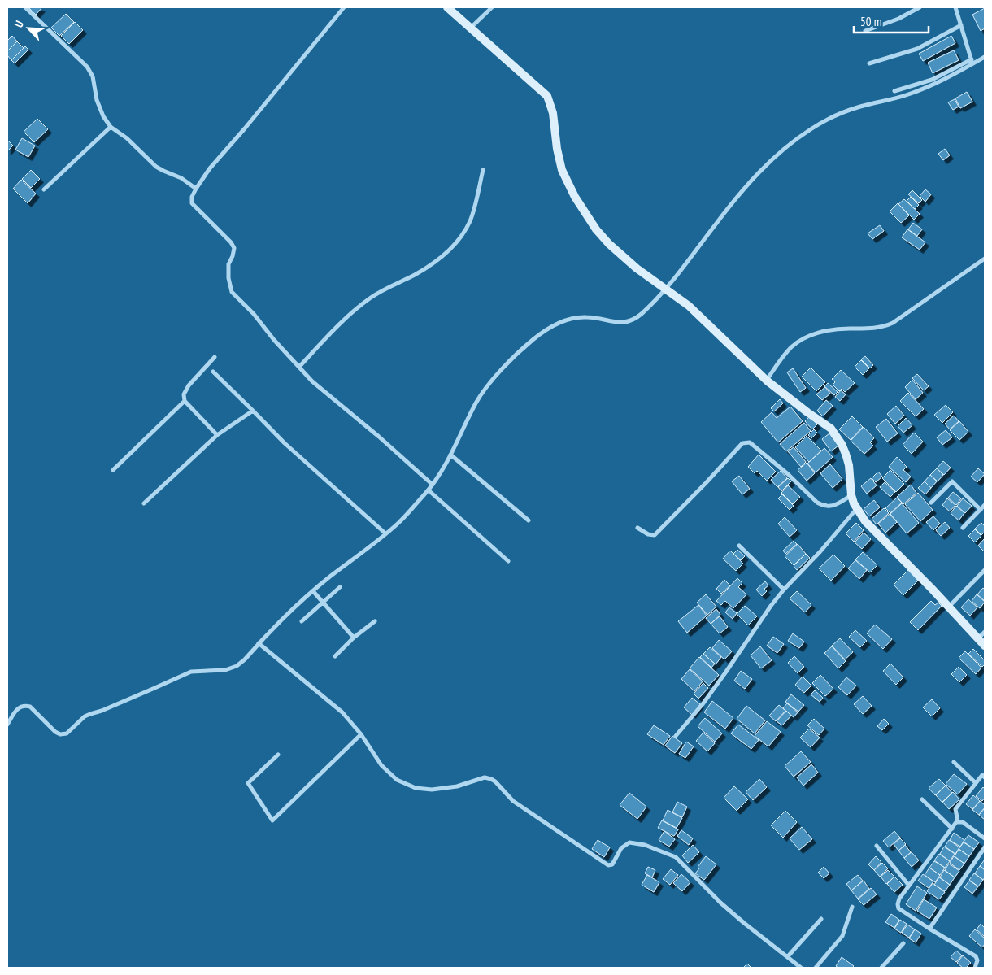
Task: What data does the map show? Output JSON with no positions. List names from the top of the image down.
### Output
{
  "scale_bar": "50 m",
  "north": "top left"
}
